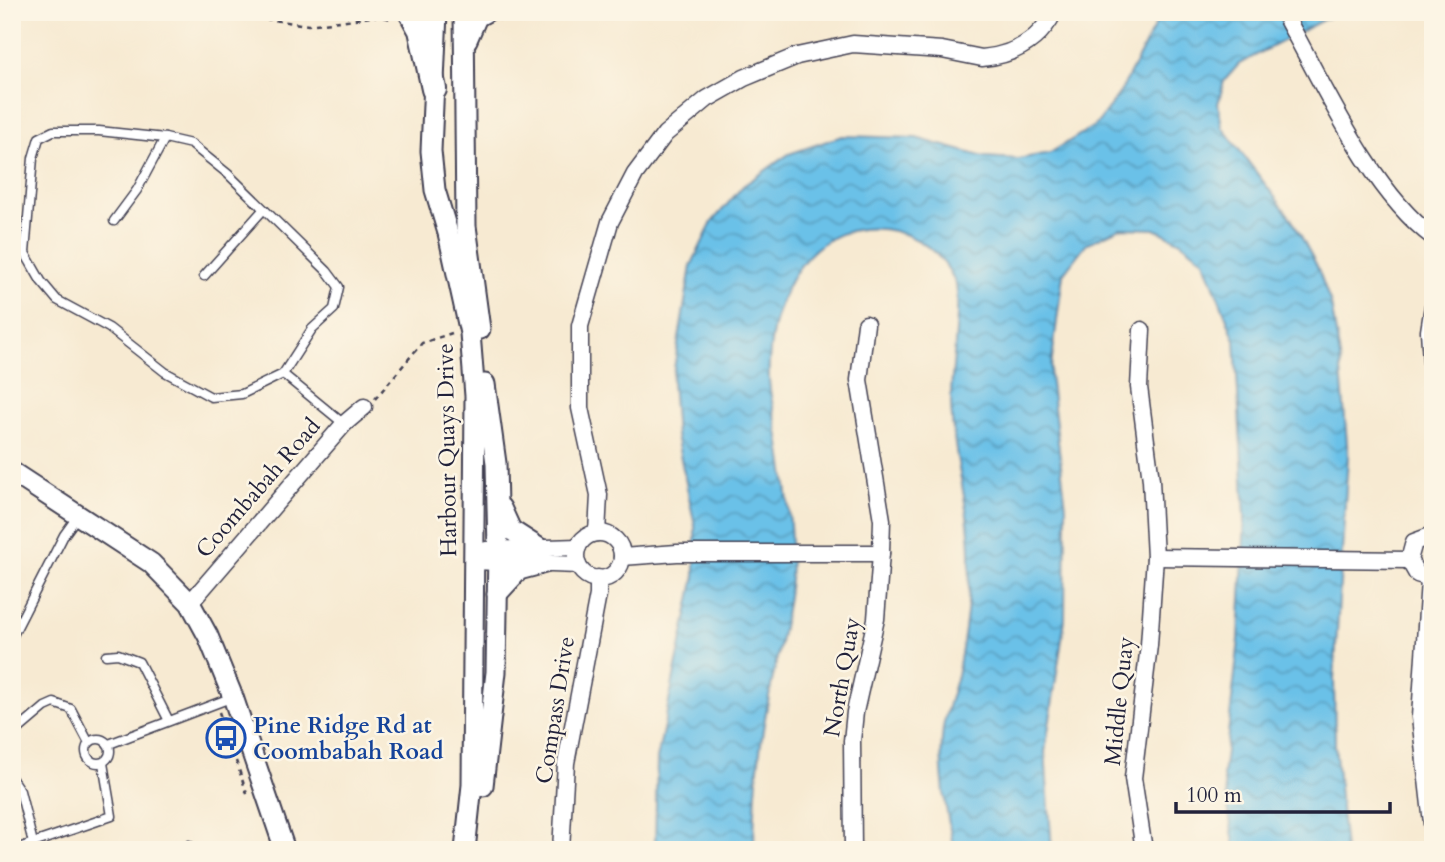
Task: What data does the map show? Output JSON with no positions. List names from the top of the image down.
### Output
{
  "streets": {
    "street": [
      "Harbour Quays Drive",
      "Coombabah Road",
      "North Quay",
      "Middle Quay",
      "Compass Drive"
    ]
  },
  "places": {
    "bus stop": ["Pine Ridge Rd at Coombabah Road"]
  },
  "scale_bar": "100 m"
}
